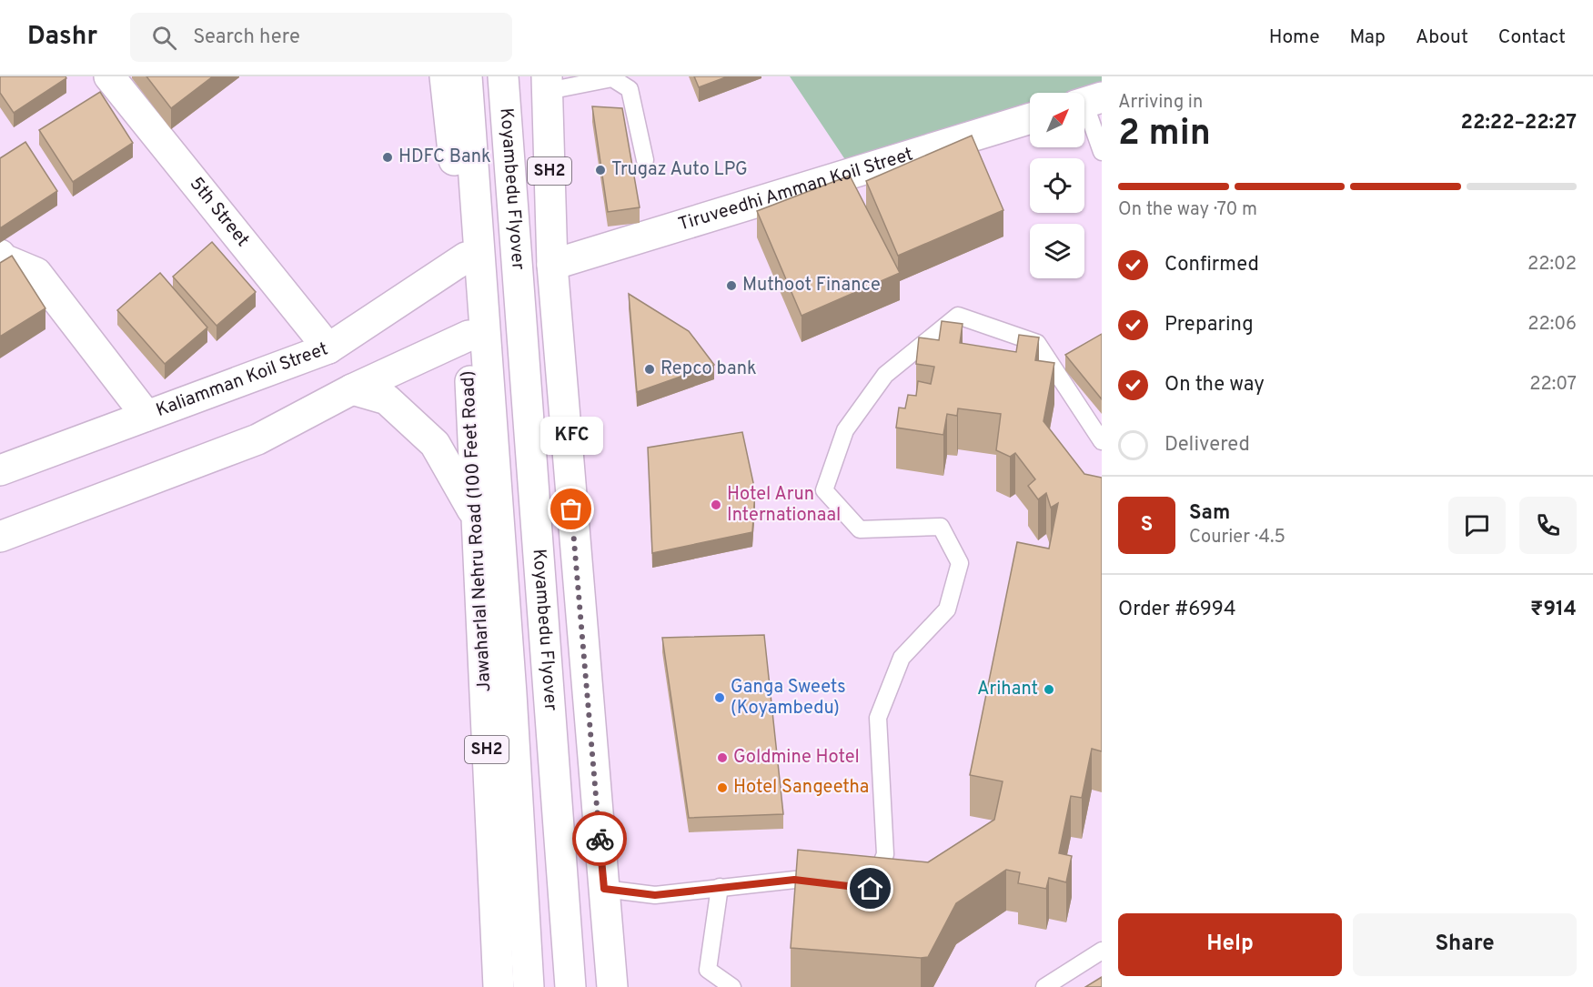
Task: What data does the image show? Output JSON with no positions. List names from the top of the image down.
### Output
{
  "streets": {
    "main road": [
      "SH2",
      "Koyambedu Flyover",
      "Tiruveedhi Amman Koil Street",
      "5th Street",
      "Kaliamman Koil Street",
      "Jawaharlal Nehru Road (100 Feet Road)"
    ]
  },
  "crossings": [
    ["SH2", "Tiruveedhi Amman Koil Street"],
    ["5th Street", "Kaliamman Koil Street"],
    ["Kaliamman Koil Street", "Jawaharlal Nehru Road (100 Feet Road)"]
  ],
  "places": [
    "HDFC Bank",
    "Trugaz Auto LPG",
    "Muthoot Finance",
    "Repco bank",
    "Hotel Arun Internationaal",
    "KFC",
    "Arihant",
    "Ganga Sweets (Koyambedu)",
    "Goldmine Hotel",
    "Hotel Sangeetha"
  ],
  "north": "top right",
  "page": {
    "header": "Dashr",
    "search": "Search here",
    "nav": [
      "Home",
      "Map",
      "About",
      "Contact"
    ],
    "heading": ["2 min", "Arriving in", "22:22–22:27"],
    "panel": [
      "Sam",
      "Courier · 4.5",
      "Order #6994",
      "₹914"
    ],
    "bar": "On the way · 70 m",
    "list": [
      ["Confirmed", "22:02"],
      ["Preparing", "22:06"],
      ["On the way", "22:07"],
      "Delivered"
    ],
    "bubble": "KFC",
    "round": "S",
    "buttons": ["Help", "Share"]
  }
}
